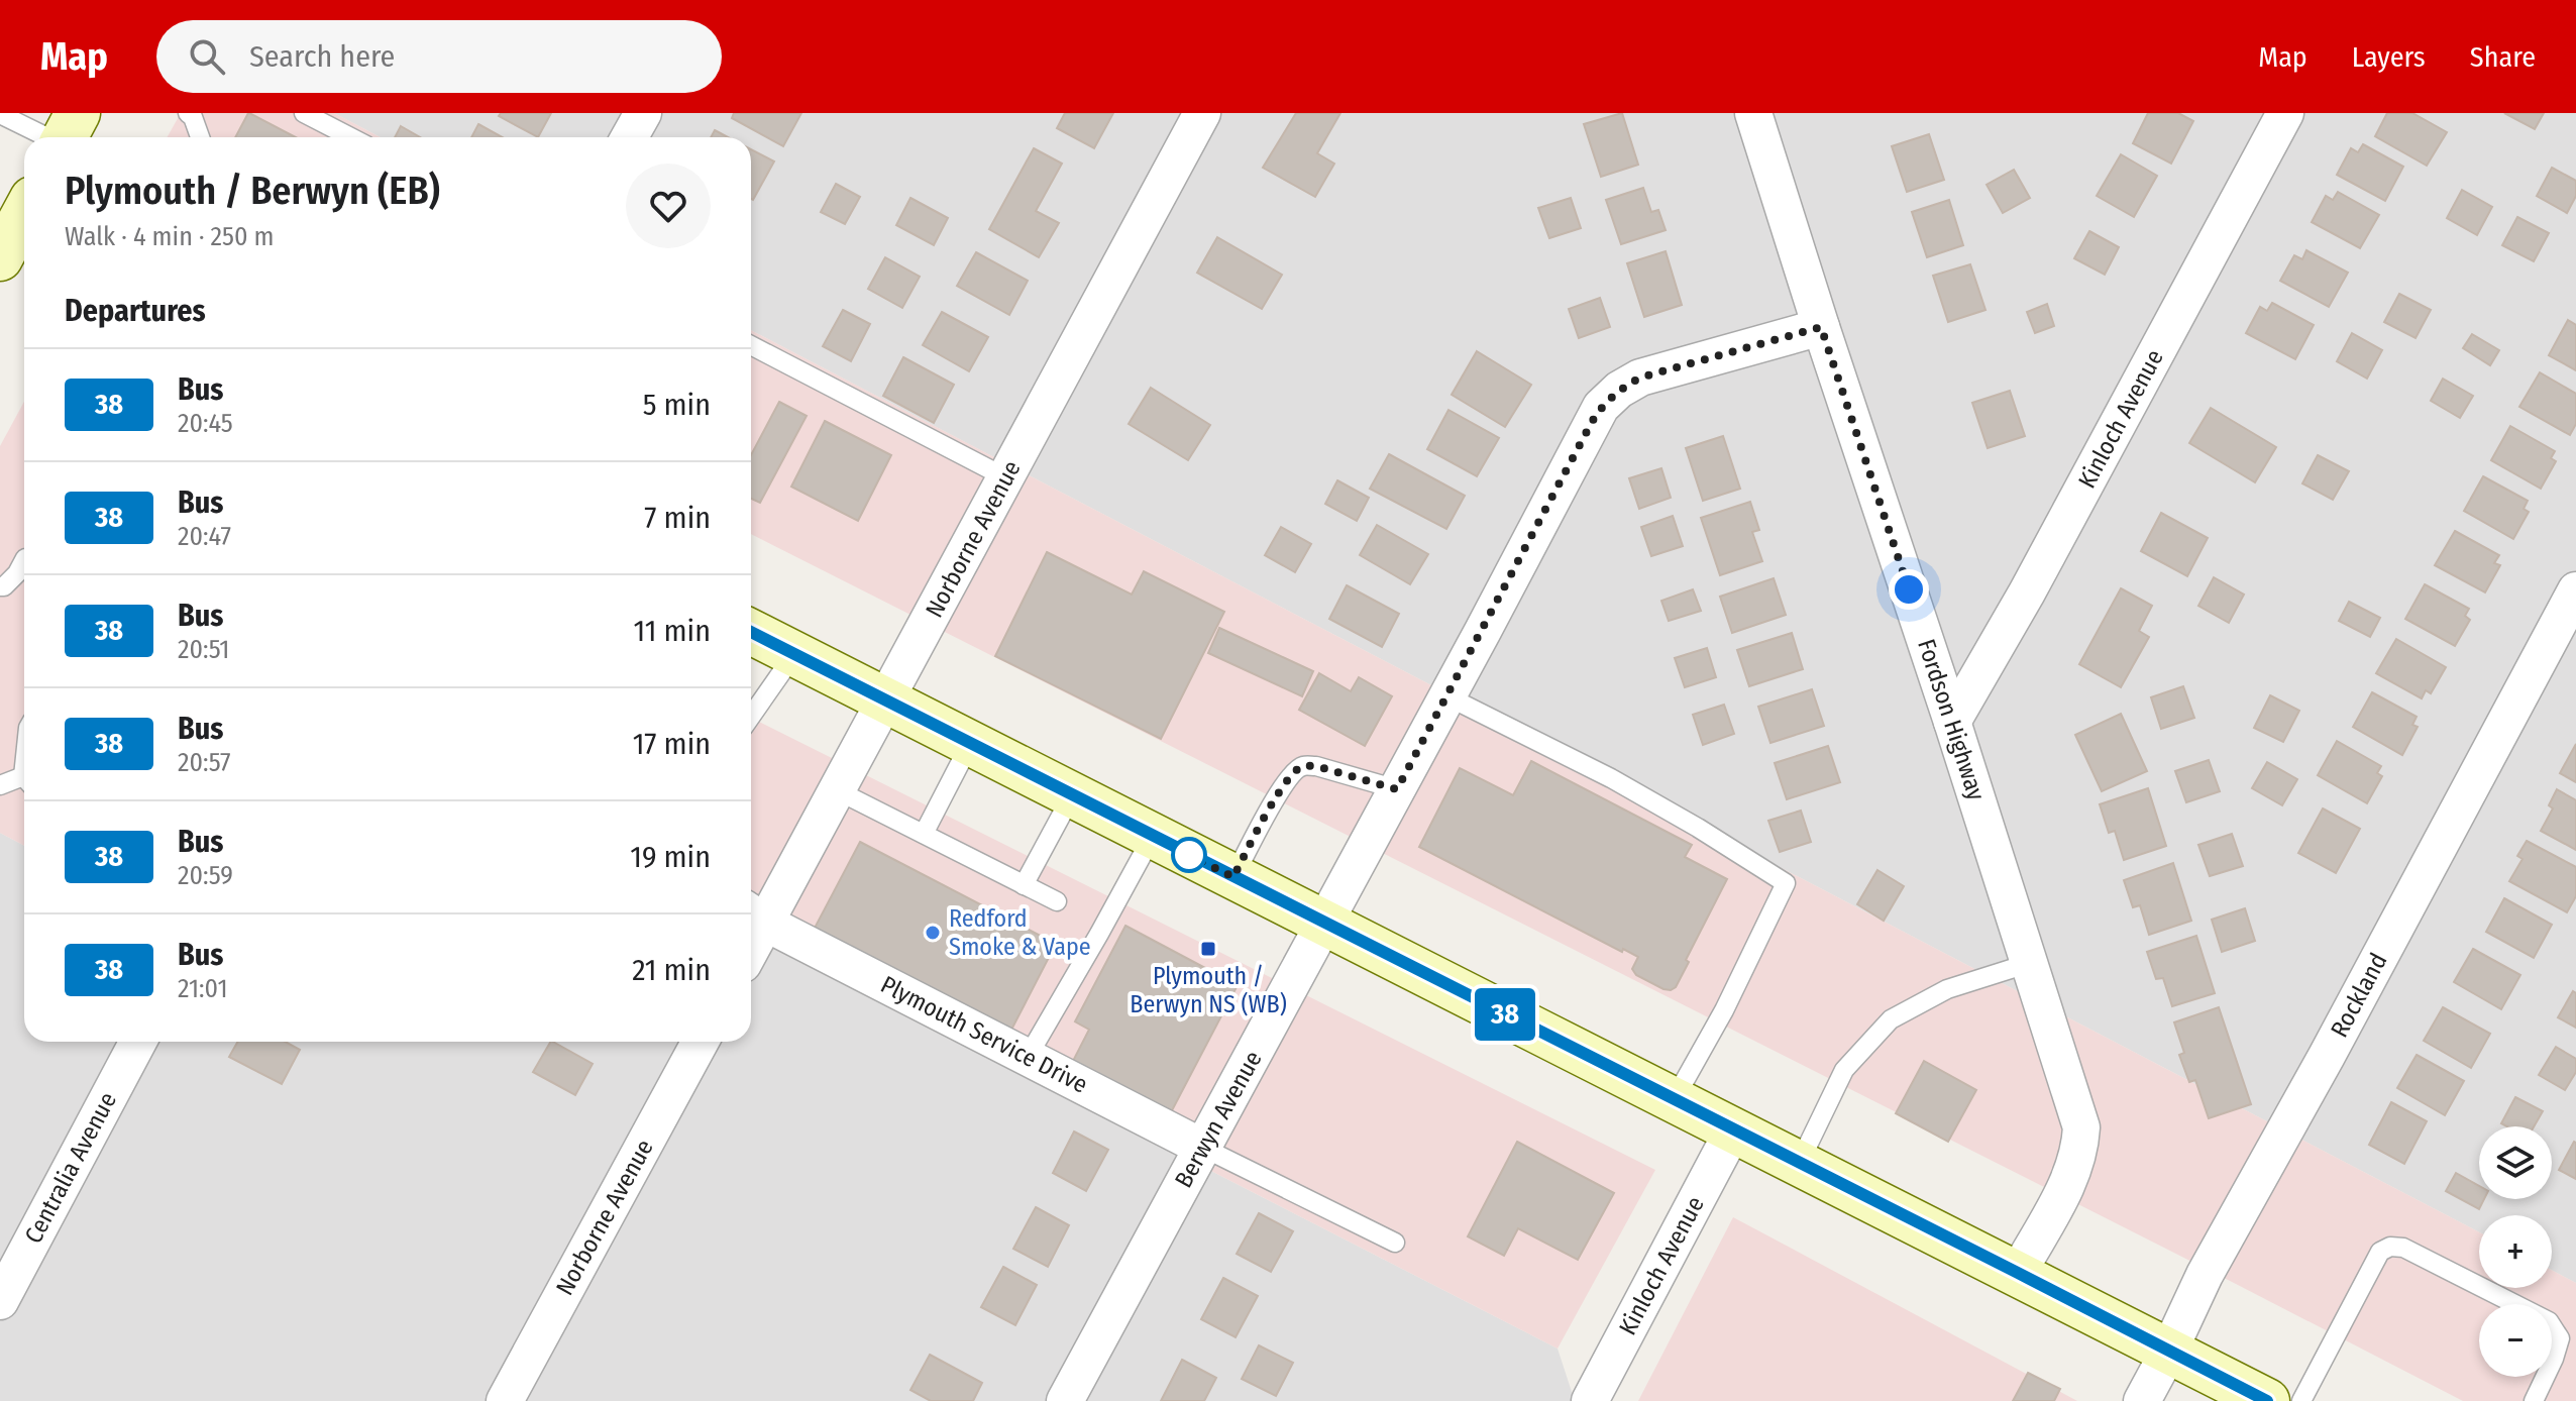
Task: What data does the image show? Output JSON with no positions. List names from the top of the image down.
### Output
{
  "streets": {
    "street": [
      "Kinloch Avenue",
      "Norborne Avenue",
      "Fordson Highway",
      "Rockland",
      "Plymouth Service Drive",
      "Berwyn Avenue",
      "Centralia Avenue"
    ]
  },
  "crossings": [
    ["Kinloch Avenue", "Fordson Highway"],
    ["Norborne Avenue", "Plymouth Service Drive"],
    ["Fordson Highway", "Berwyn Avenue"],
    ["Plymouth Service Drive", "Berwyn Avenue"]
  ],
  "places": {
    "other": ["Redford Smoke & Vape"],
    "transit": ["Plymouth / Berwyn NS (WB)"]
  },
  "lines": ["bus line 38"],
  "page": {
    "header": "Map",
    "search": "Search here",
    "nav": ["Map", "Layers", "Share"],
    "on_map": "38",
    "heading": [
      ["Plymouth / Berwyn (EB)", "Walk · 4 min · 250 m"],
      "Departures"
    ],
    "list": [
      {
        "mark": "38",
        "name": "Bus",
        "note": "20:45",
        "value": "5 min"
      },
      {
        "mark": "38",
        "name": "Bus",
        "note": "20:47",
        "value": "7 min"
      },
      {
        "mark": "38",
        "name": "Bus",
        "note": "20:51",
        "value": "11 min"
      },
      {
        "mark": "38",
        "name": "Bus",
        "note": "20:57",
        "value": "17 min"
      },
      {
        "mark": "38",
        "name": "Bus",
        "note": "20:59",
        "value": "19 min"
      },
      {
        "mark": "38",
        "name": "Bus",
        "note": "21:01",
        "value": "21 min"
      }
    ],
    "map_buttons": ["+", "−"]
  }
}
